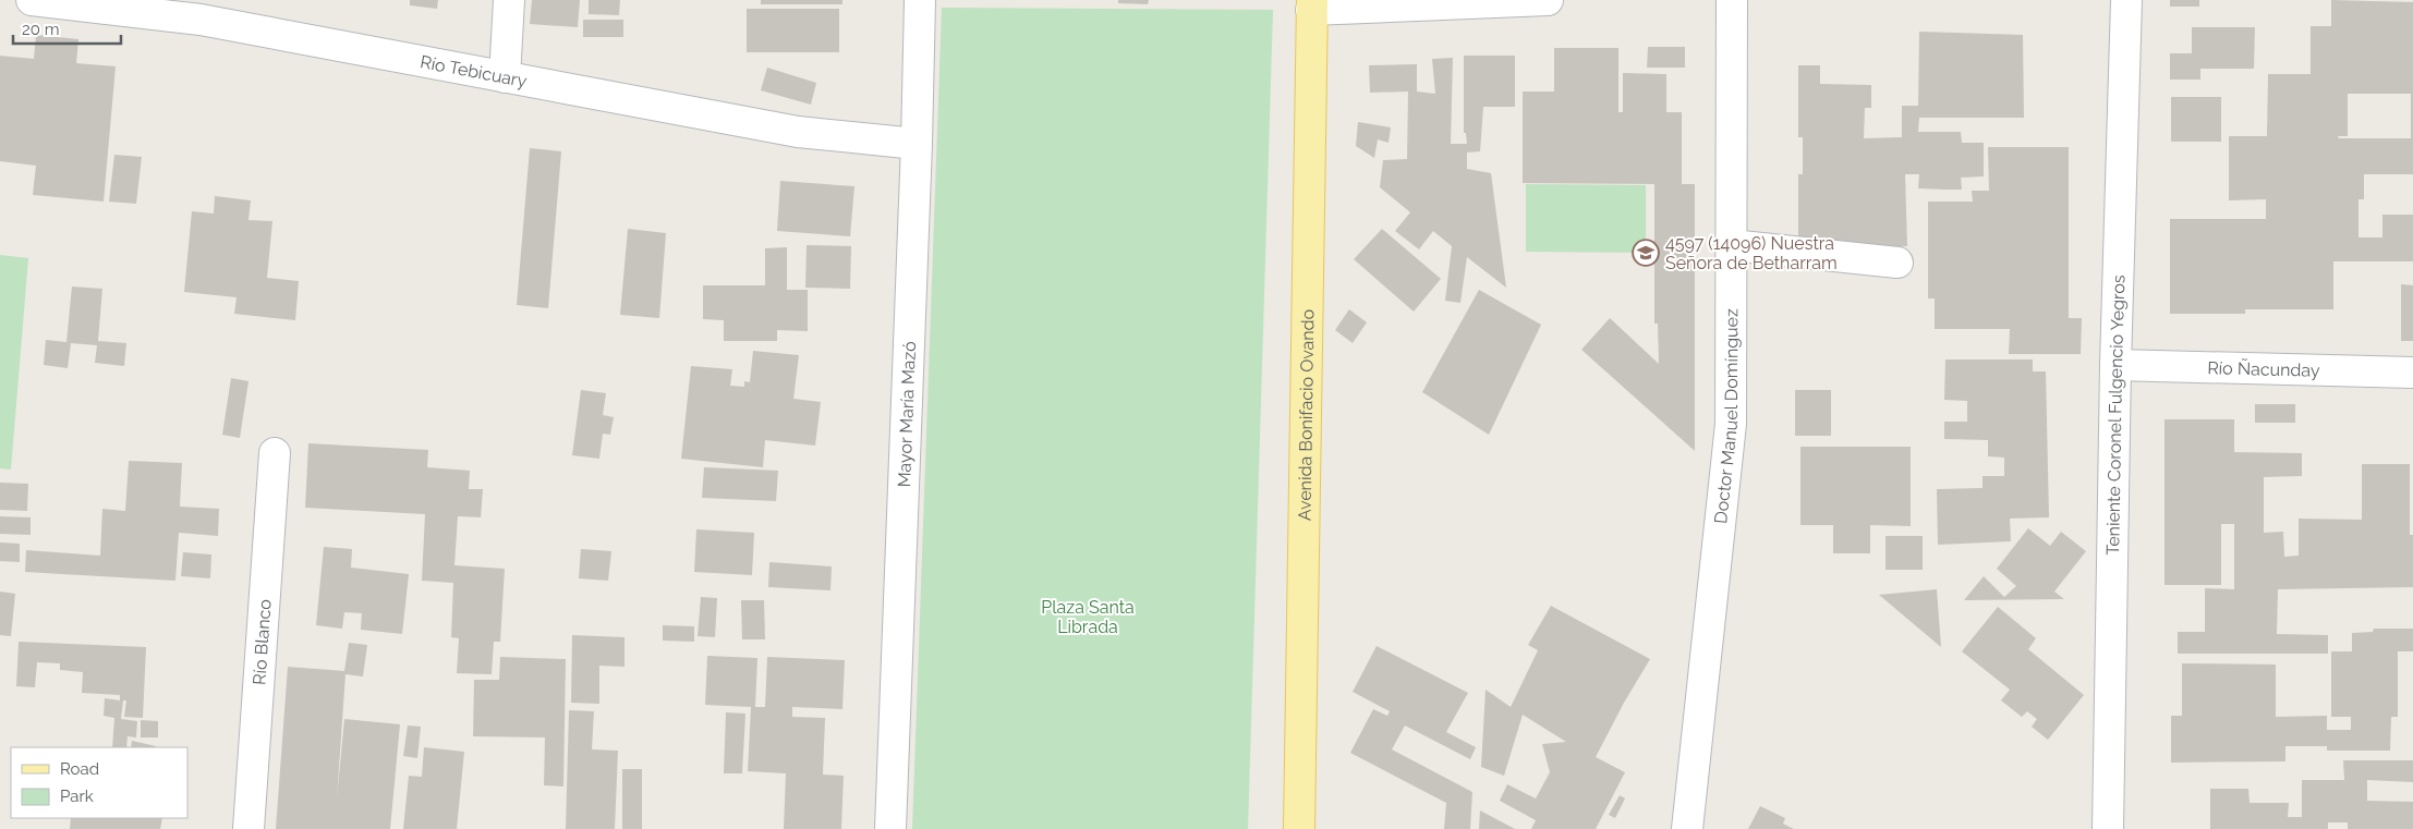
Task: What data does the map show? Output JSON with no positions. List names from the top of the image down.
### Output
{
  "streets": {
    "main road": ["Avenida Bonifacio Ovando"],
    "street": [
      "Río Tebicuary",
      "Río Ñacunday",
      "Teniente Coronel Fulgencio Yegros",
      "Mayor María Mazó",
      "Doctor Manuel Domínguez",
      "Río Blanco"
    ]
  },
  "crossings": [
    ["Río Tebicuary", "Mayor María Mazó"],
    ["Río Ñacunday", "Teniente Coronel Fulgencio Yegros"]
  ],
  "parks": ["Plaza Santa Librada"],
  "places": {
    "school or university": ["4597 (14096) Nuestra Señora de Betharram"]
  },
  "legend": ["Road", "Park"],
  "scale_bar": "20 m"
}
